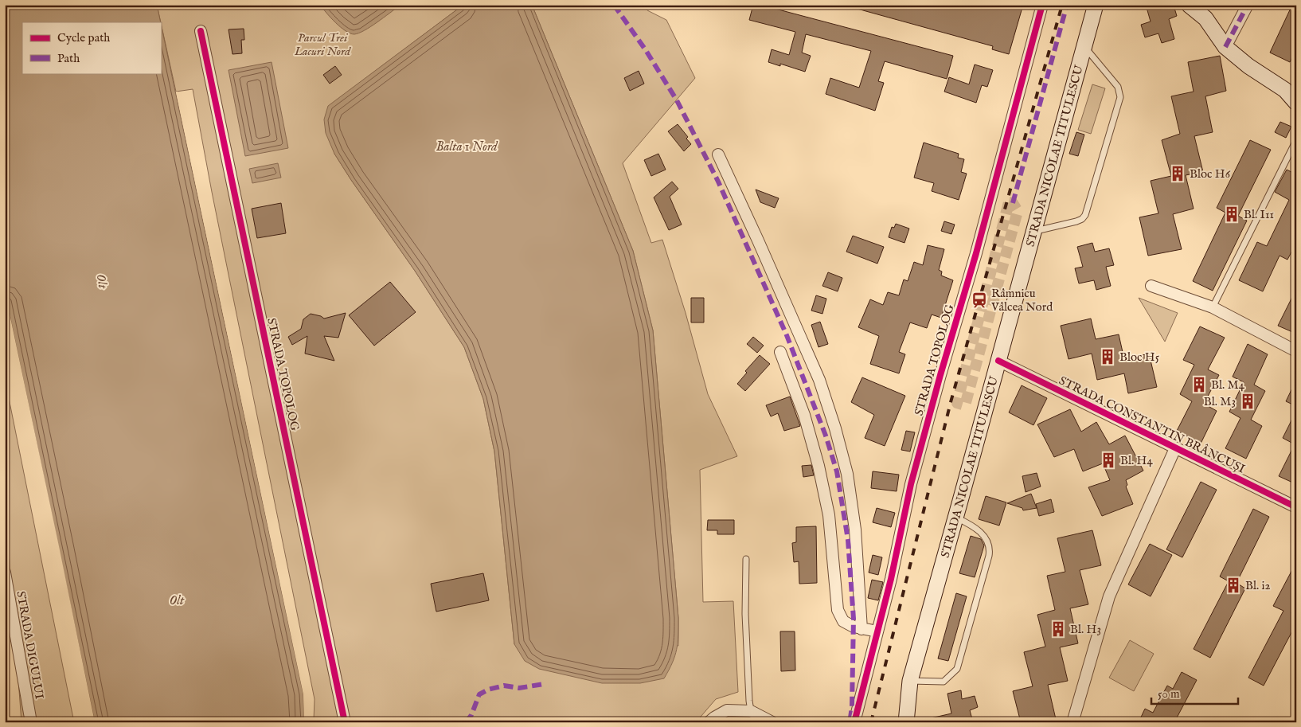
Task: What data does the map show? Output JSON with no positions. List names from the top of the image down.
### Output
{
  "streets": {
    "main road": ["STRADA NICOLAE TITULESCU"],
    "street": ["STRADA TOPOLOG", "STRADA CONSTANTIN BRÂNCUȘI", "STRADA DIGULUI"]
  },
  "crossings": [
    ["STRADA NICOLAE TITULESCU", "STRADA CONSTANTIN BRÂNCUȘI"]
  ],
  "water": ["Balta 1 Nord", "Olt"],
  "parks": ["Parcul Trei Lacuri Nord"],
  "places": {
    "building": [
      "Bloc H6",
      "Bl. I11",
      "Bloc H5",
      "Bl. M4",
      "Bl. M3",
      "Bl. H4",
      "Bl. i2",
      "Bl. H3"
    ],
    "station": ["Râmnicu Vâlcea Nord"]
  },
  "legend": ["Cycle path", "Path"],
  "scale_bar": "50 m"
}
